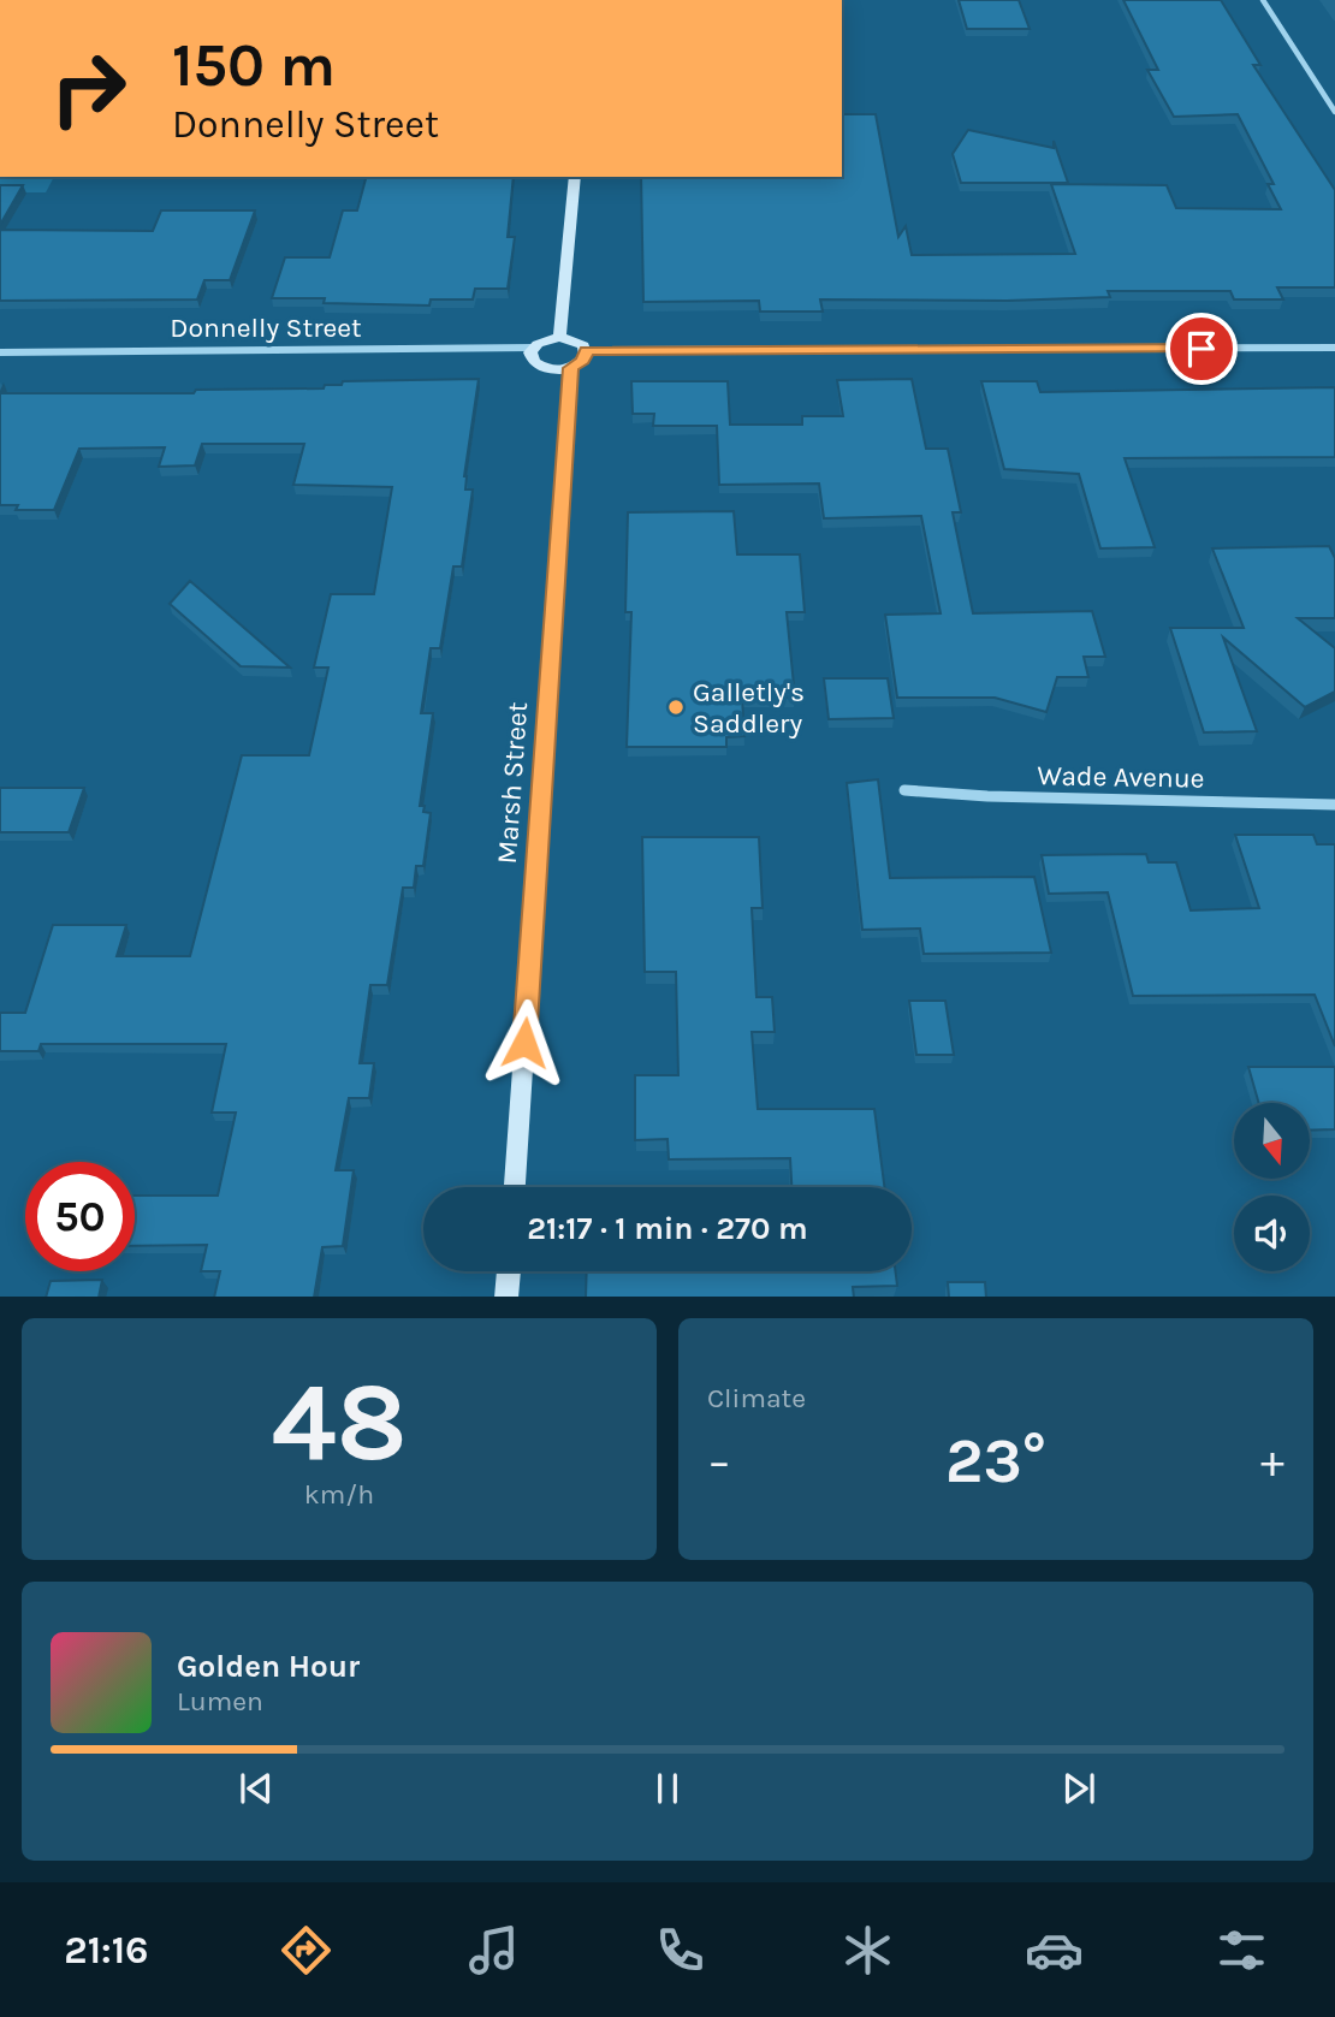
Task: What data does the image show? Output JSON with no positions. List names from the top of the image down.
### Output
{
  "streets": {
    "main road": ["Marsh Street"],
    "street": ["Donnelly Street", "Wade Avenue"]
  },
  "crossings": [
    ["Donnelly Street", "Marsh Street"]
  ],
  "places": ["Galletly's Saddlery"],
  "north": "bottom",
  "page": {
    "turn": ["150 m", "Donnelly Street"],
    "limit": "50",
    "trip": "21:17 · 1 min · 270 m",
    "tile": [
      ["48", "km/h"],
      "Climate"
    ],
    "heat": ["−", "23°", "+"],
    "song": ["Golden Hour", "Lumen"],
    "tabs": "21:16"
  }
}
